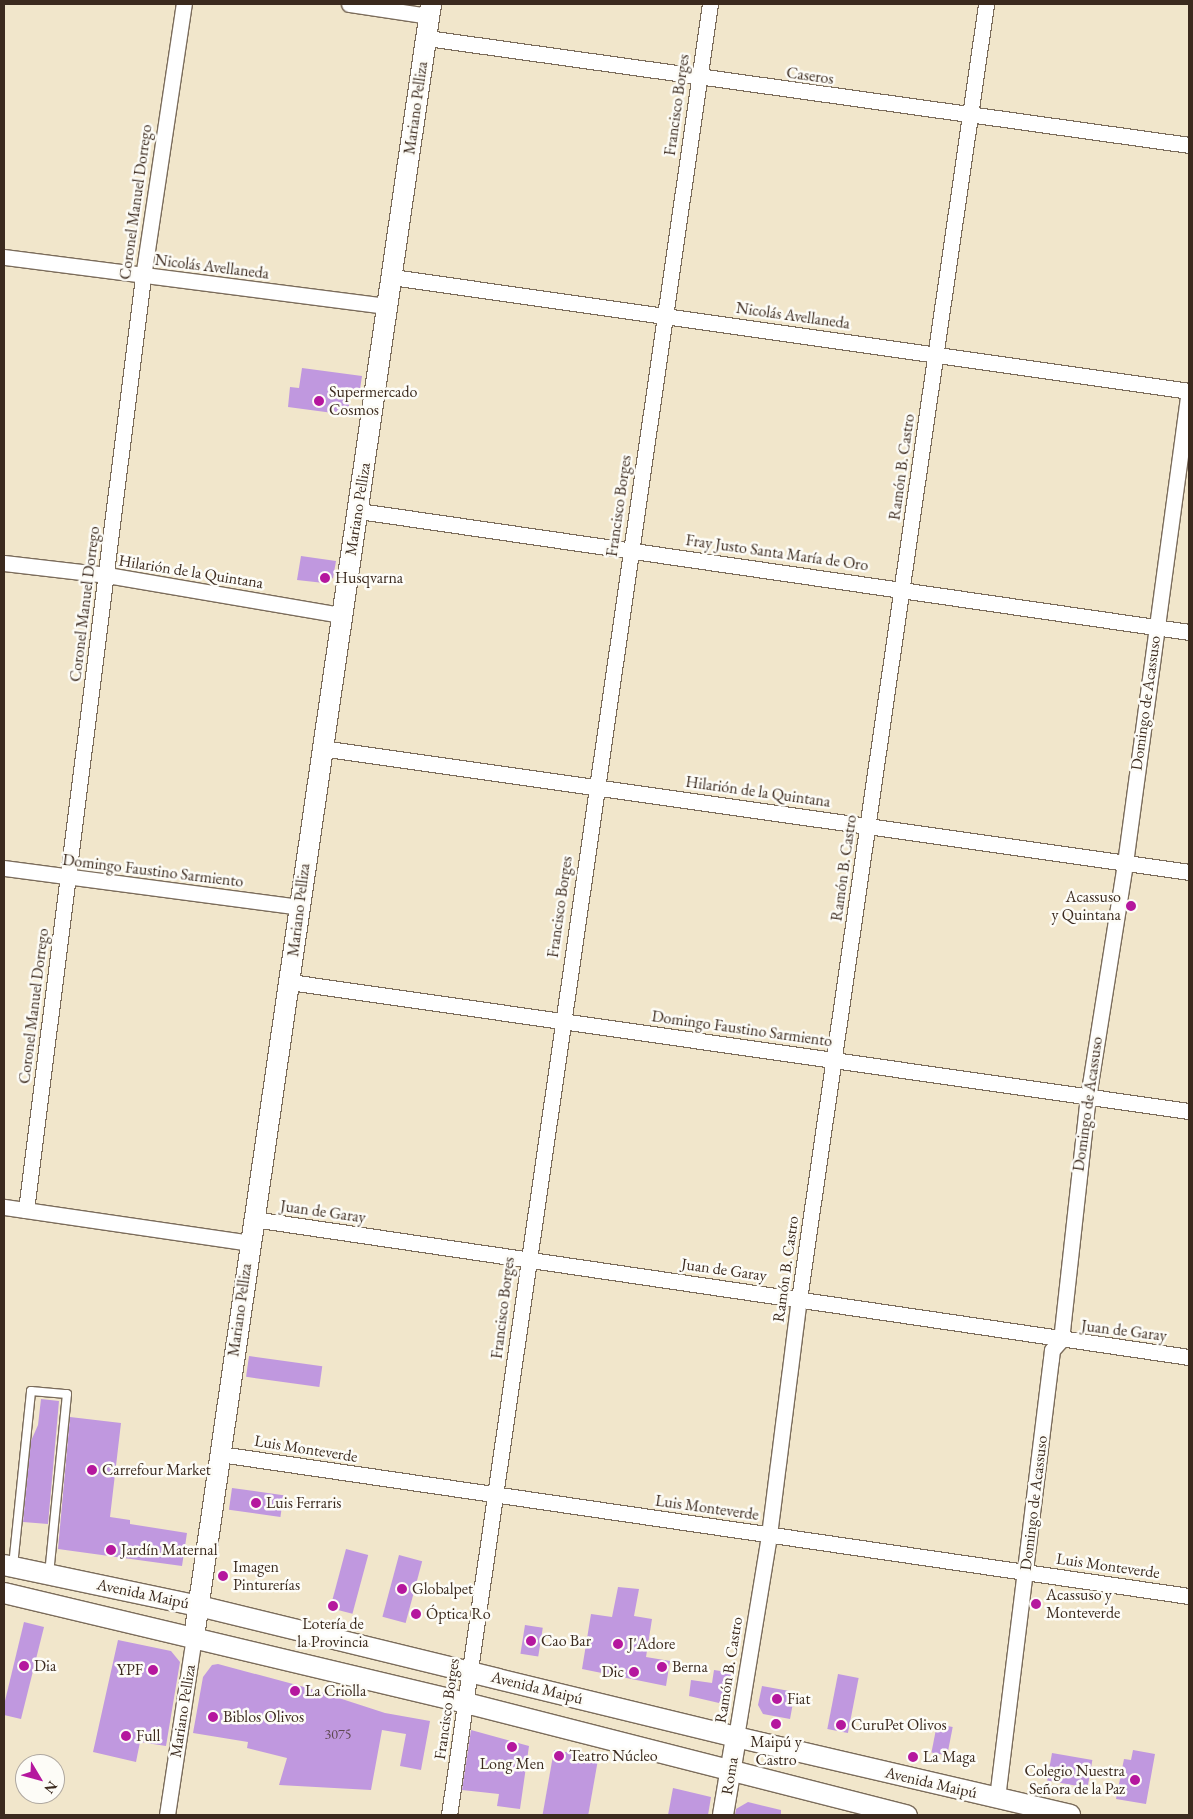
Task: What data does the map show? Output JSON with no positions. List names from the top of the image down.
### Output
{
  "streets": {
    "main road": ["Mariano Pelliza", "Avenida Maipú", "Roma"],
    "street": [
      "Caseros",
      "Francisco Borges",
      "Coronel Manuel Dorrego",
      "Nicolás Avellaneda",
      "Ramón B. Castro",
      "Fray Justo Santa María de Oro",
      "Hilarión de la Quintana",
      "Domingo de Acassuso",
      "Domingo Faustino Sarmiento",
      "Juan de Garay",
      "Luis Monteverde"
    ]
  },
  "crossings": [
    ["Caseros", "Francisco Borges"],
    ["Caseros", "Mariano Pelliza"],
    ["Caseros", "Ramón B. Castro"],
    ["Francisco Borges", "Nicolás Avellaneda"],
    ["Francisco Borges", "Fray Justo Santa María de Oro"],
    ["Francisco Borges", "Hilarión de la Quintana"],
    ["Francisco Borges", "Domingo Faustino Sarmiento"],
    ["Francisco Borges", "Juan de Garay"],
    ["Francisco Borges", "Luis Monteverde"],
    ["Francisco Borges", "Avenida Maipú"],
    ["Mariano Pelliza", "Nicolás Avellaneda"],
    ["Mariano Pelliza", "Fray Justo Santa María de Oro"],
    ["Mariano Pelliza", "Hilarión de la Quintana"],
    ["Mariano Pelliza", "Domingo Faustino Sarmiento"],
    ["Mariano Pelliza", "Juan de Garay"],
    ["Mariano Pelliza", "Luis Monteverde"],
    ["Mariano Pelliza", "Avenida Maipú"],
    ["Coronel Manuel Dorrego", "Nicolás Avellaneda"],
    ["Coronel Manuel Dorrego", "Hilarión de la Quintana"],
    ["Coronel Manuel Dorrego", "Domingo Faustino Sarmiento"],
    ["Nicolás Avellaneda", "Ramón B. Castro"],
    ["Nicolás Avellaneda", "Domingo de Acassuso"],
    ["Ramón B. Castro", "Fray Justo Santa María de Oro"],
    ["Ramón B. Castro", "Hilarión de la Quintana"],
    ["Ramón B. Castro", "Domingo Faustino Sarmiento"],
    ["Ramón B. Castro", "Juan de Garay"],
    ["Ramón B. Castro", "Luis Monteverde"],
    ["Ramón B. Castro", "Avenida Maipú"],
    ["Ramón B. Castro", "Roma"],
    ["Fray Justo Santa María de Oro", "Domingo de Acassuso"],
    ["Hilarión de la Quintana", "Domingo de Acassuso"],
    ["Domingo de Acassuso", "Domingo Faustino Sarmiento"],
    ["Domingo de Acassuso", "Juan de Garay"],
    ["Domingo de Acassuso", "Luis Monteverde"],
    ["Domingo de Acassuso", "Avenida Maipú"],
    ["Avenida Maipú", "Roma"]
  ],
  "places": [
    "Supermercado Cosmos",
    "Husqvarna",
    "Acassuso y Quintana",
    "Carrefour Market",
    "Luis Ferraris",
    "Jardín Maternal",
    "Imagen Pinturerías",
    "Globalpet",
    "Acassuso y Monteverde",
    "Lotería de la Provincia",
    "Óptica Ro",
    "Cao Bar",
    "J'Adore",
    "Dia",
    "Berna",
    "YPF",
    "Dic",
    "La Criolla",
    "Fiat",
    "Biblos Olivos",
    "Maipú y Castro",
    "CuruPet Olivos",
    "Full",
    "Long Men",
    "Teatro Núcleo",
    "La Maga",
    "Colegio Nuestra Señora de la Paz"
  ],
  "house_numbers": ["3075"],
  "north": "bottom right"
}
